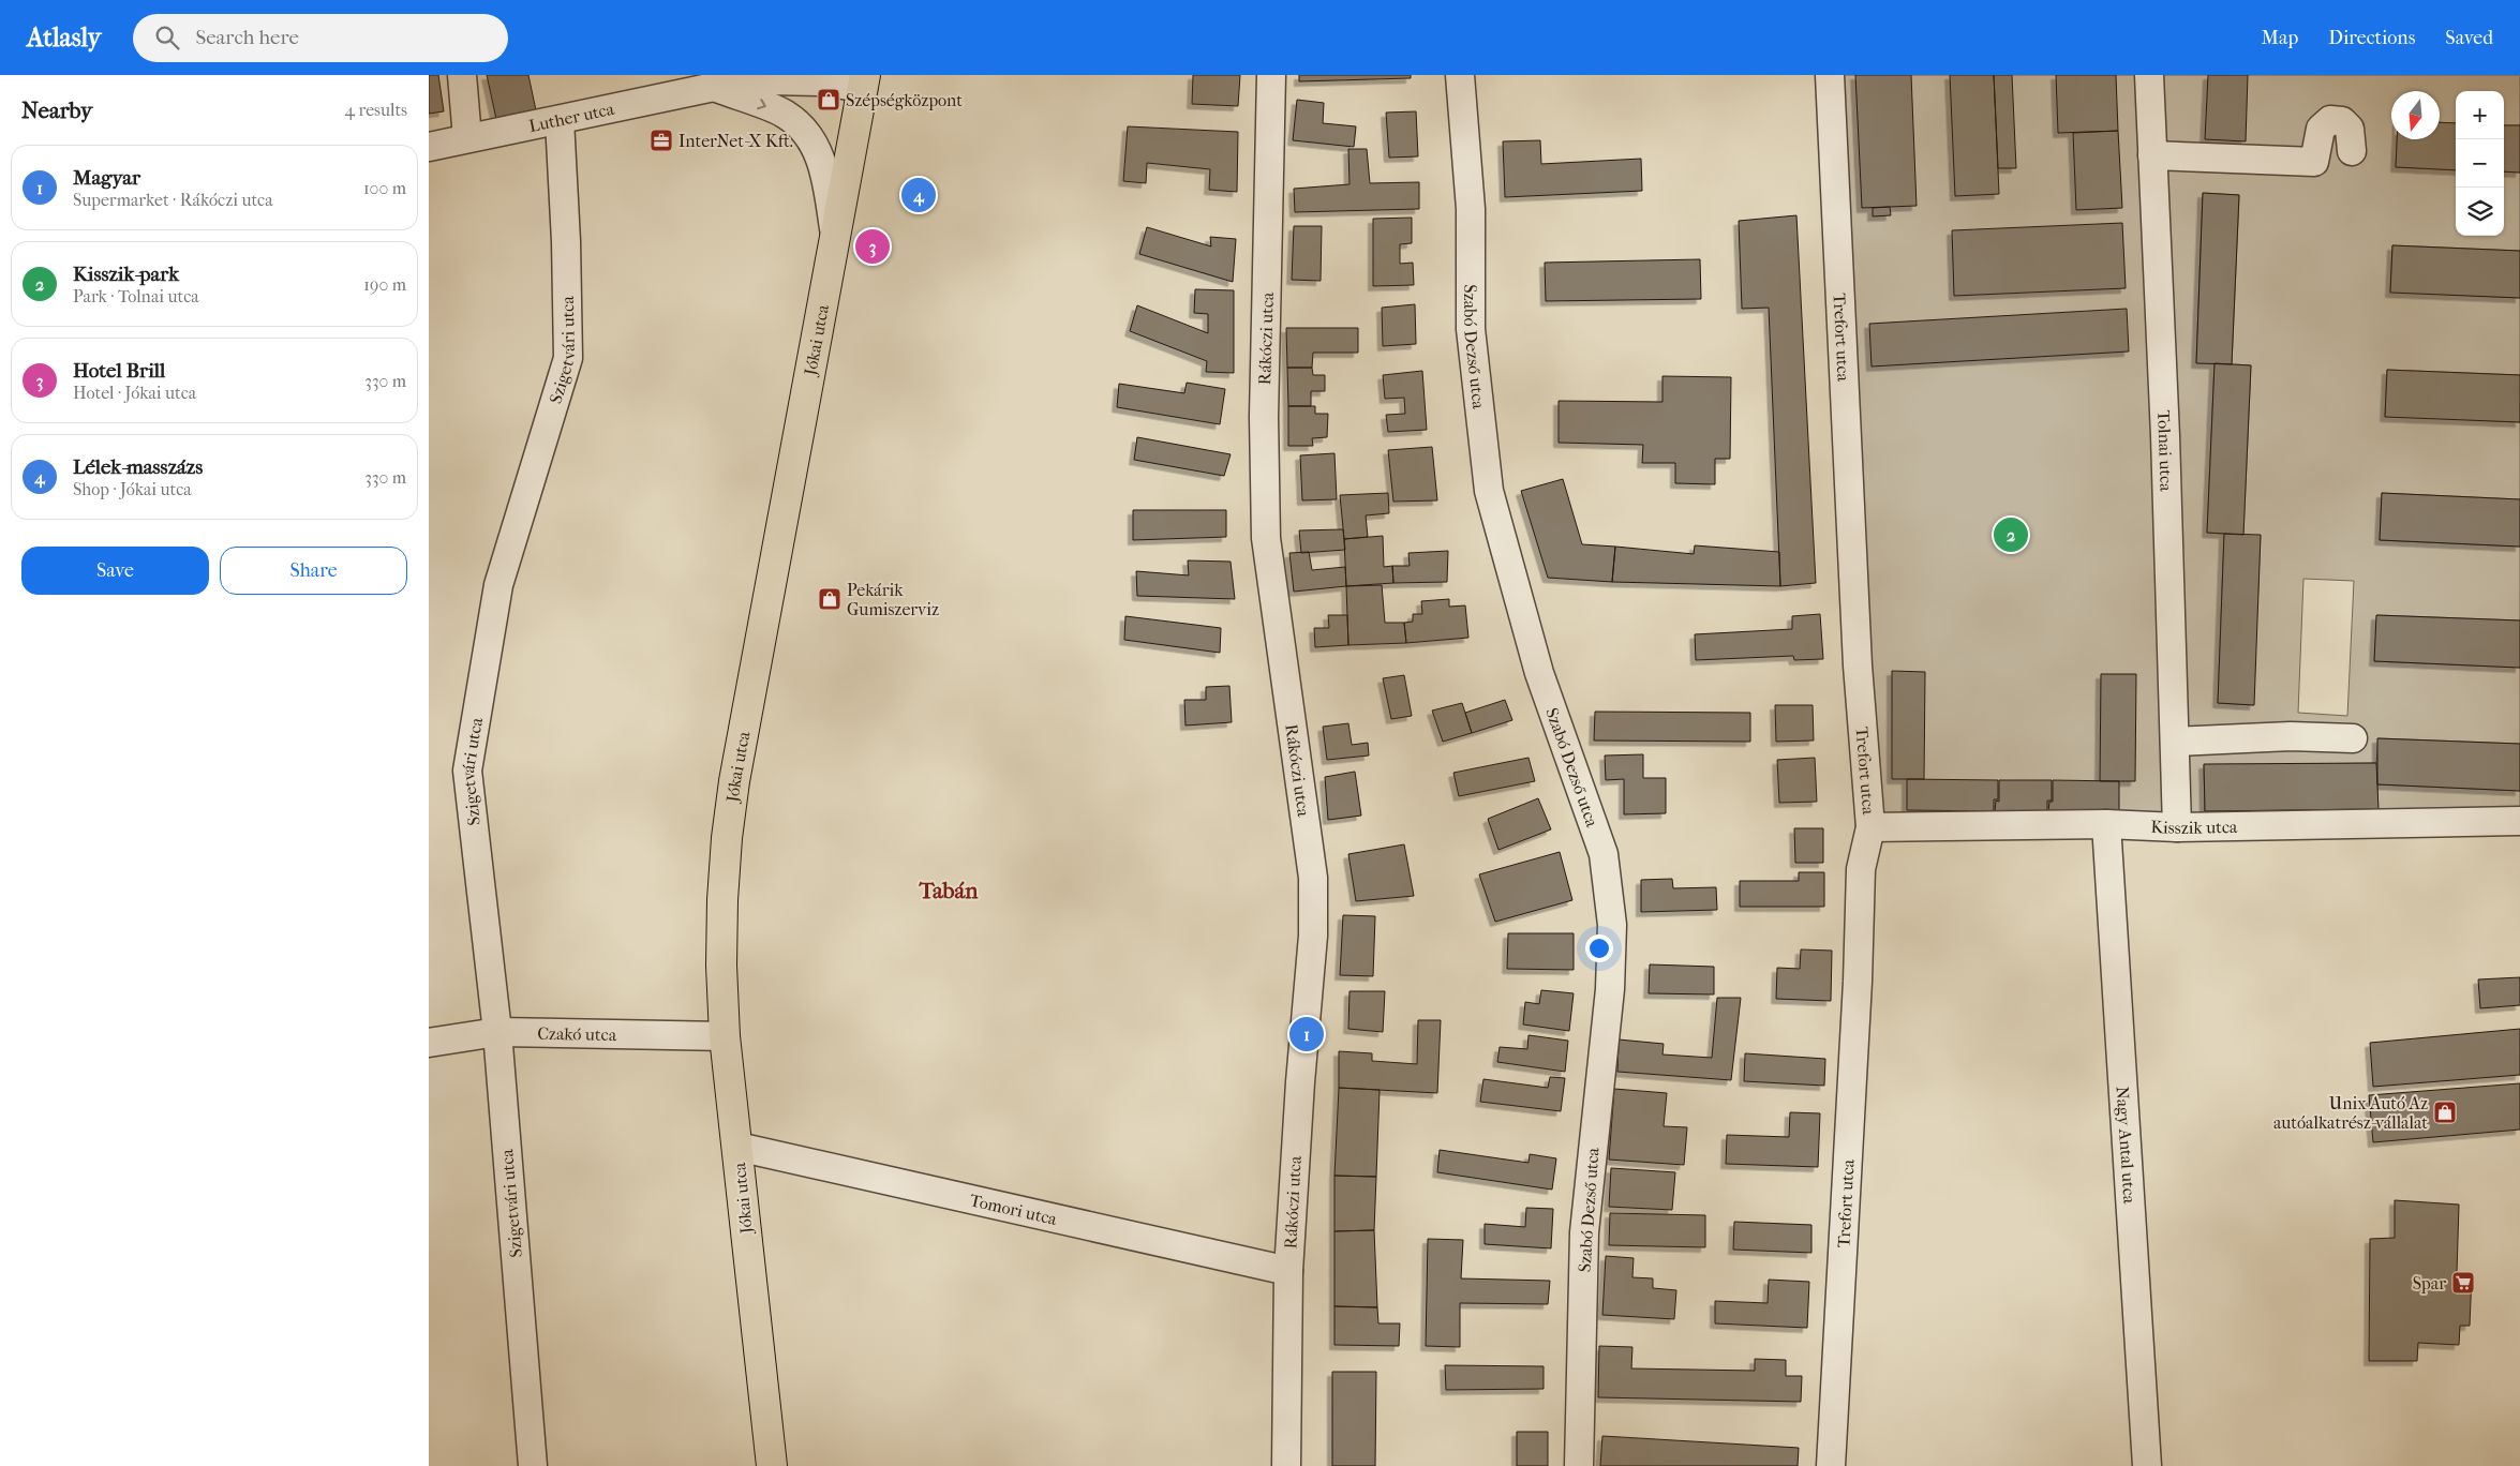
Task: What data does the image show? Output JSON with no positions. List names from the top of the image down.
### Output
{
  "streets": {
    "main road": ["Jókai utca"],
    "street": [
      "Luther utca",
      "Trefort utca",
      "Rákóczi utca",
      "Szabó Dezső utca",
      "Szigetvári utca",
      "Tolnai utca",
      "Kisszik utca",
      "Czakó utca",
      "Nagy Antal utca",
      "Tomori utca"
    ]
  },
  "crossings": [
    ["Luther utca", "Jókai utca"],
    ["Luther utca", "Szigetvári utca"],
    ["Trefort utca", "Kisszik utca"],
    ["Rákóczi utca", "Tomori utca"],
    ["Jókai utca", "Czakó utca"],
    ["Jókai utca", "Tomori utca"],
    ["Szigetvári utca", "Czakó utca"],
    ["Tolnai utca", "Kisszik utca"],
    ["Kisszik utca", "Nagy Antal utca"]
  ],
  "districts": ["Tabán"],
  "places": {
    "shop": ["Szépségközpont", "Pekárik Gumiszerviz", "Unix Autó Az autóalkatrész-vállalat"],
    "office": ["InterNet-X Kft."],
    "supermarket": ["Spar"]
  },
  "north": "bottom",
  "page": {
    "header": "Atlasly",
    "search": "Search here",
    "nav": ["Map", "Directions", "Saved"],
    "heading": ["Nearby", "4 results"],
    "map_buttons": ["+", "−"],
    "list": [
      {
        "mark": "1",
        "name": "Magyar",
        "note": "Supermarket · Rákóczi utca",
        "value": "100 m"
      },
      {
        "mark": "2",
        "name": "Kisszik-park",
        "note": "Park · Tolnai utca",
        "value": "190 m"
      },
      {
        "mark": "3",
        "name": "Hotel Brill",
        "note": "Hotel · Jókai utca",
        "value": "330 m"
      },
      {
        "mark": "4",
        "name": "Lélek-masszázs",
        "note": "Shop · Jókai utca",
        "value": "330 m"
      }
    ],
    "pins": [
      "4",
      "3",
      "2",
      "1"
    ],
    "buttons": ["Save", "Share"]
  }
}
